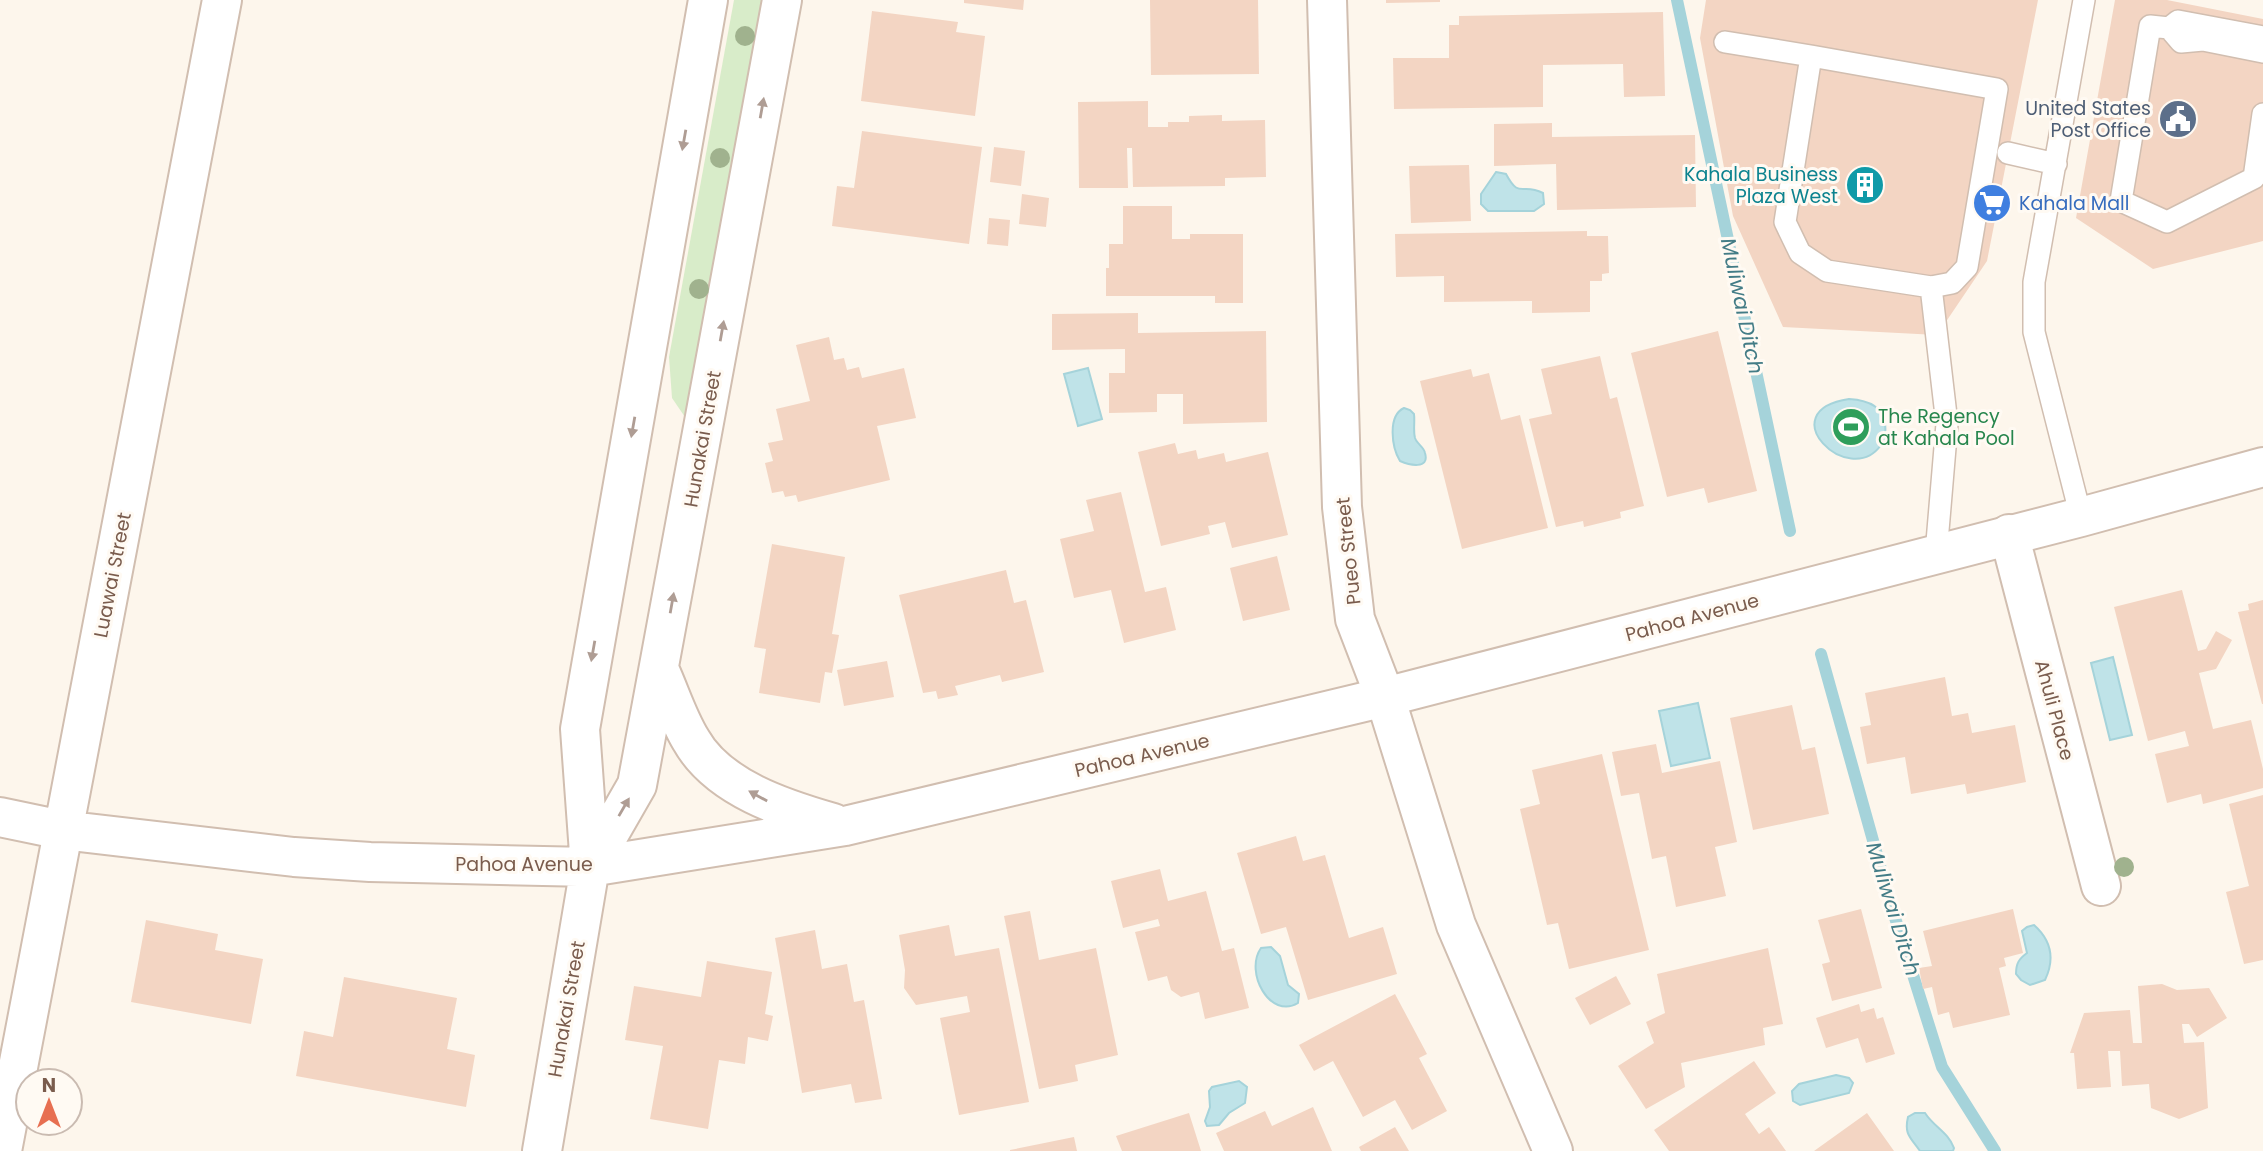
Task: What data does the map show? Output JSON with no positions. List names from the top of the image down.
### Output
{
  "streets": {
    "street": [
      "Hunakai Street",
      "Pueo Street",
      "Luawai Street",
      "Pahoa Avenue",
      "Ahuli Place"
    ]
  },
  "crossings": [
    ["Hunakai Street", "Pahoa Avenue"],
    ["Pueo Street", "Pahoa Avenue"],
    ["Luawai Street", "Pahoa Avenue"],
    ["Pahoa Avenue", "Ahuli Place"]
  ],
  "water": ["Muliwai Ditch"],
  "places": {
    "public building": ["United States Post Office"],
    "building": ["Kahala Business Plaza West"],
    "supermarket": ["Kahala Mall"],
    "sports": ["The Regency at Kahala Pool"]
  },
  "north": "top"
}
